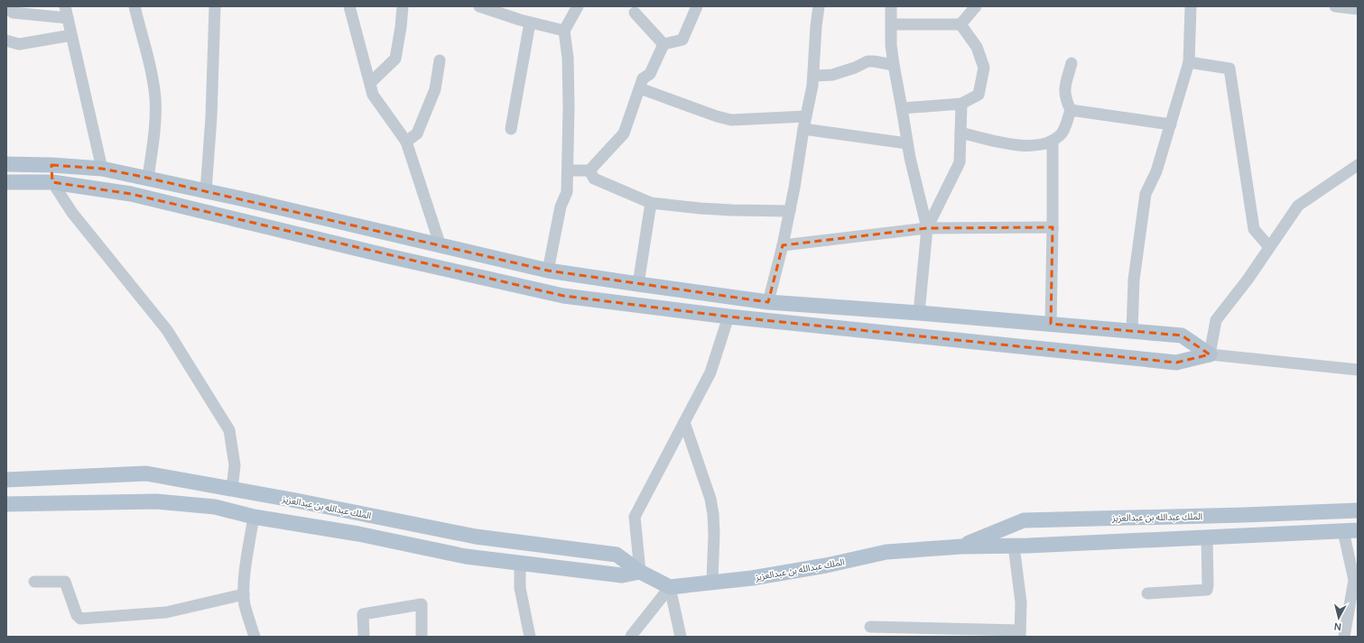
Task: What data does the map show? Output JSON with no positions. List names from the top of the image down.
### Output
{
  "streets": {
    "main road": ["الملك عبدالله بن عبدالعزيز"]
  },
  "north": "bottom"
}
